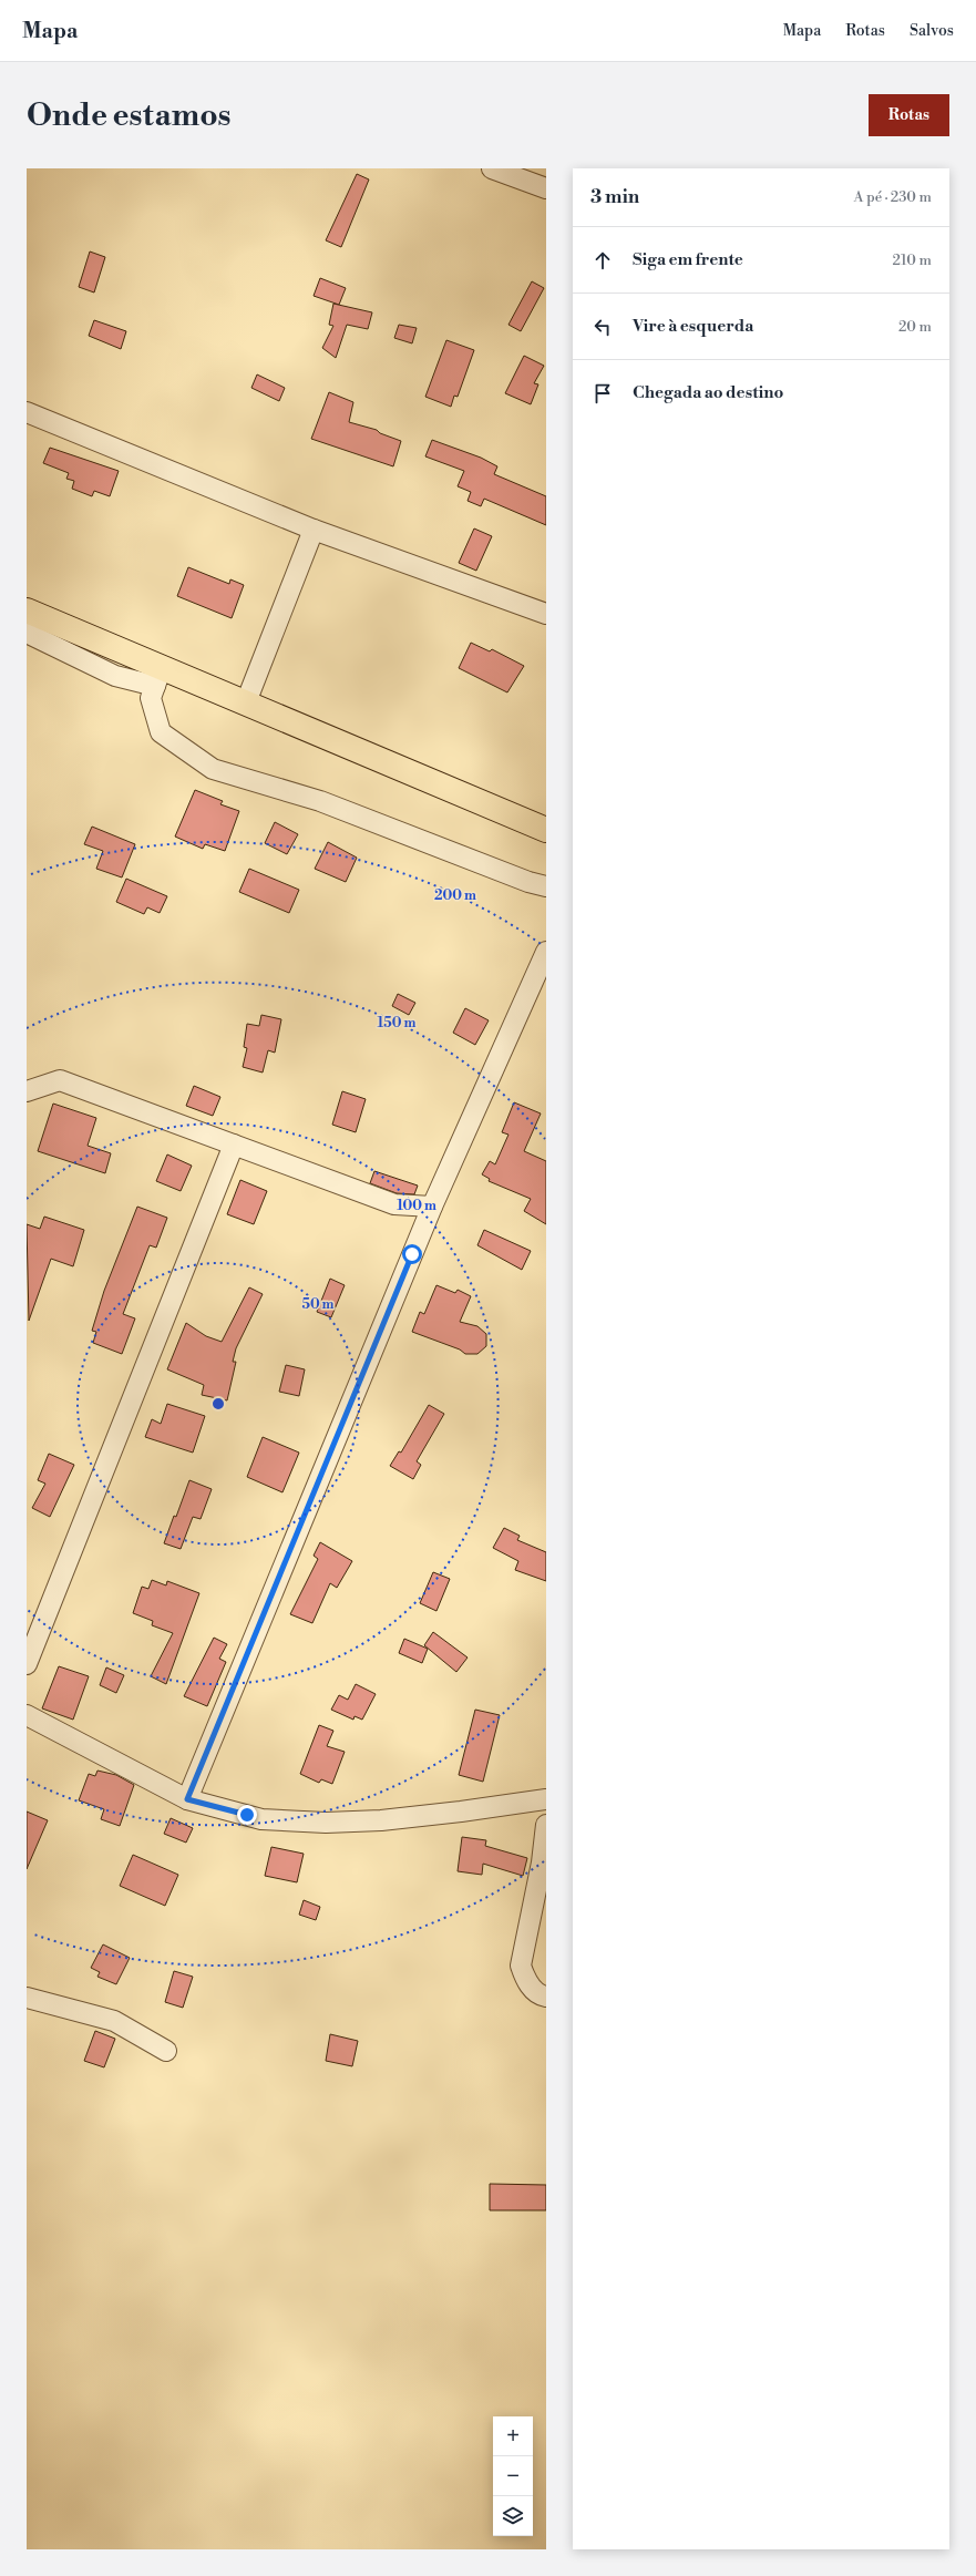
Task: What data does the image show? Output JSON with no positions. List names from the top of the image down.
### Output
{
  "page": {
    "header": "Mapa",
    "nav": ["Mapa", "Rotas", "Salvos"],
    "buttons": "Rotas",
    "title": "Onde estamos",
    "heading": ["3 min", "A pé · 230 m"],
    "list": [
      ["Siga em frente", "210 m"],
      ["Vire à esquerda", "20 m"],
      "Chegada ao destino"
    ],
    "map_buttons": ["+", "−"]
  },
  "rings": [
    "200 m",
    "150 m",
    "100 m",
    "50 m"
  ]
}
